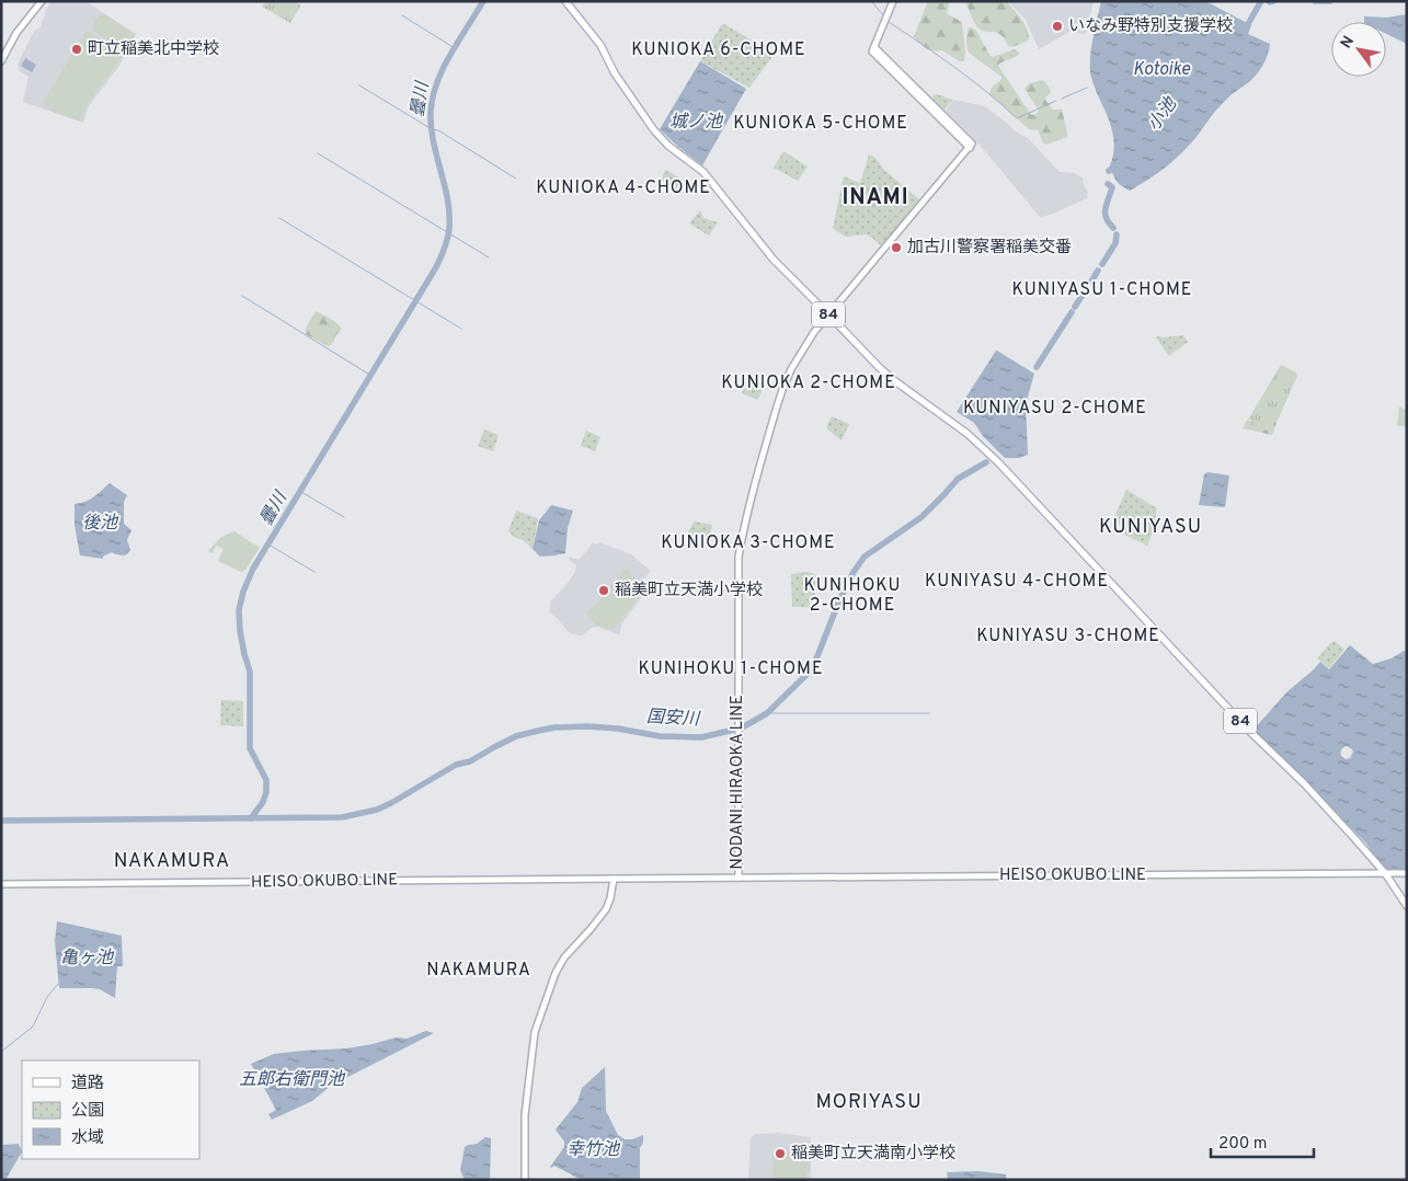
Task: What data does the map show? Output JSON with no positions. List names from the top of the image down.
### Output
{
  "streets": {
    "main road": ["84", "NODANI HIRAOKA LINE", "HEISO OKUBO LINE"]
  },
  "crossings": [
    ["84", "NODANI HIRAOKA LINE"],
    ["84", "HEISO OKUBO LINE"],
    ["NODANI HIRAOKA LINE", "HEISO OKUBO LINE"]
  ],
  "districts": [
    "KUNIOKA 6-CHOME",
    "KUNIOKA 5-CHOME",
    "KUNIOKA 4-CHOME",
    "INAMI",
    "KUNIYASU 1-CHOME",
    "KUNIOKA 2-CHOME",
    "KUNIYASU 2-CHOME",
    "KUNIYASU",
    "KUNIOKA 3-CHOME",
    "KUNIYASU 4-CHOME",
    "KUNIHOKU 2-CHOME",
    "KUNIYASU 3-CHOME",
    "KUNIHOKU 1-CHOME",
    "NAKAMURA",
    "NAKAMURA",
    "MORIYASU"
  ],
  "water": [
    "Kotoike",
    "曇川",
    "小池",
    "城ノ池",
    "後池",
    "国安川",
    "亀ヶ池",
    "五郎右衛門池",
    "幸竹池"
  ],
  "places": [
    "いなみ野特別支援学校",
    "町立稲美北中学校",
    "加古川警察署稲美交番",
    "稲美町立天満小学校",
    "稲美町立天満南小学校"
  ],
  "legend": ["道路", "公園", "水域"],
  "scale_bar": "200 m",
  "north": "top left"
}
